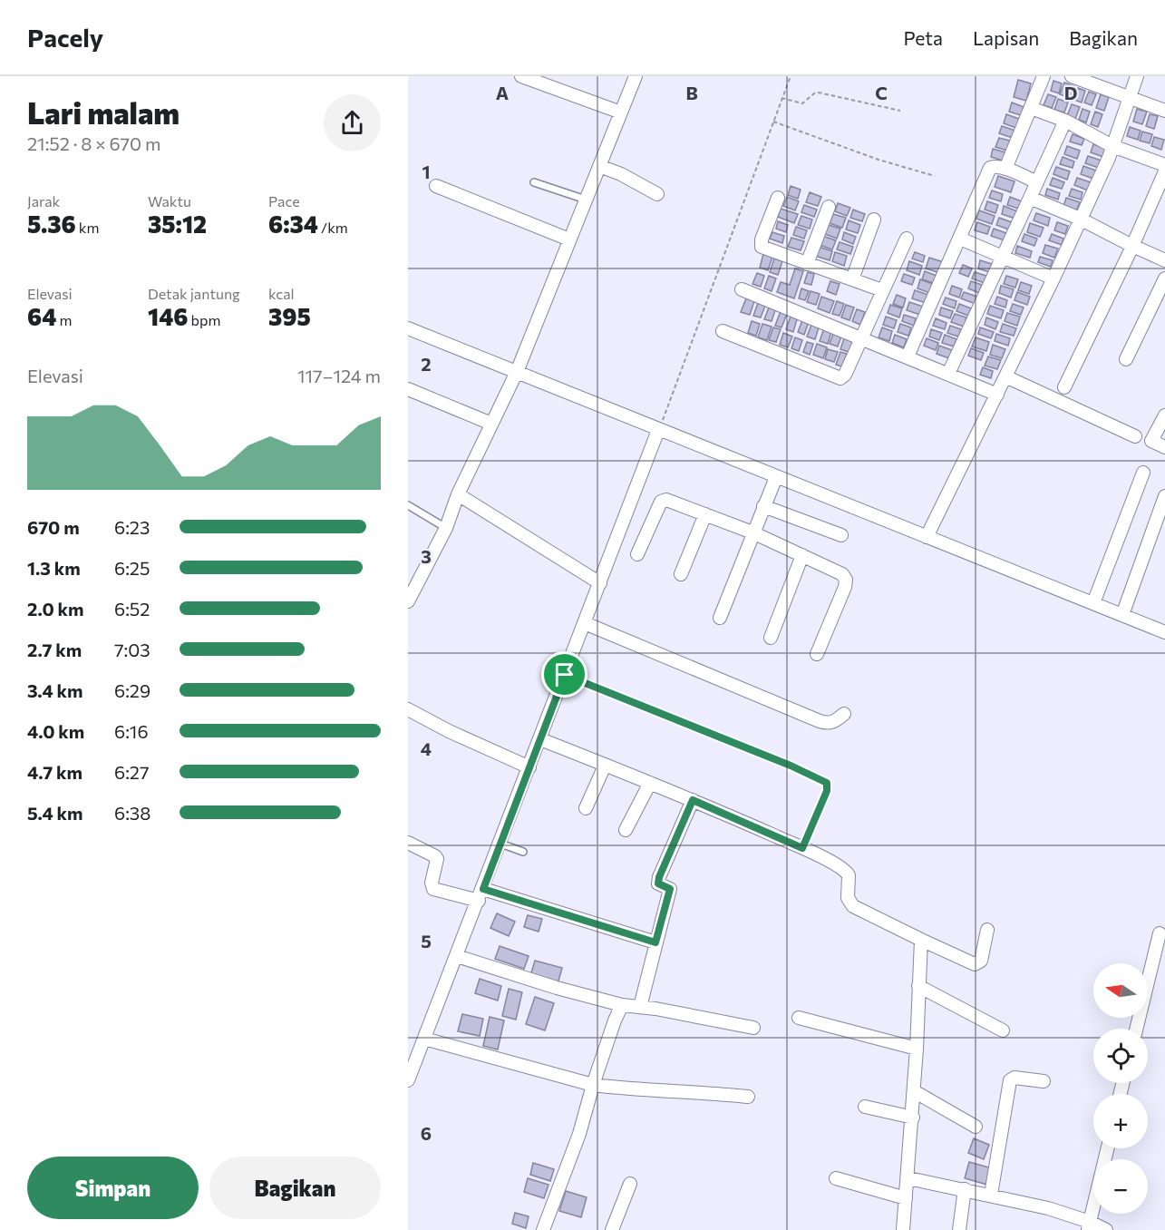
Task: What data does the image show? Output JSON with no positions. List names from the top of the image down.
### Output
{
  "north": "left",
  "page": {
    "header": "Pacely",
    "nav": ["Peta", "Lapisan", "Bagikan"],
    "heading": ["Lari malam", "21:52 · 8 × 670 m"],
    "stats": [
      ["Jarak", "5.36 km"],
      ["Waktu", "35:12"],
      ["Pace", "6:34 /km"],
      ["Elevasi", "64 m"],
      ["Detak jantung", "146 bpm"],
      ["kcal", "395"]
    ],
    "chart": ["Elevasi", "117–124 m"],
    "list": [
      {
        "name": "670 m",
        "note": "6:23"
      },
      {
        "name": "1.3 km",
        "note": "6:25"
      },
      {
        "name": "2.0 km",
        "note": "6:52"
      },
      {
        "name": "2.7 km",
        "note": "7:03"
      },
      {
        "name": "3.4 km",
        "note": "6:29"
      },
      {
        "name": "4.0 km",
        "note": "6:16"
      },
      {
        "name": "4.7 km",
        "note": "6:27"
      },
      {
        "name": "5.4 km",
        "note": "6:38"
      }
    ],
    "map_buttons": ["+", "−"],
    "buttons": ["Simpan", "Bagikan"]
  },
  "grid": {
    "columns": [
      "A",
      "B",
      "C",
      "D"
    ],
    "rows": [
      "1",
      "2",
      "3",
      "4",
      "5",
      "6"
    ]
  }
}
